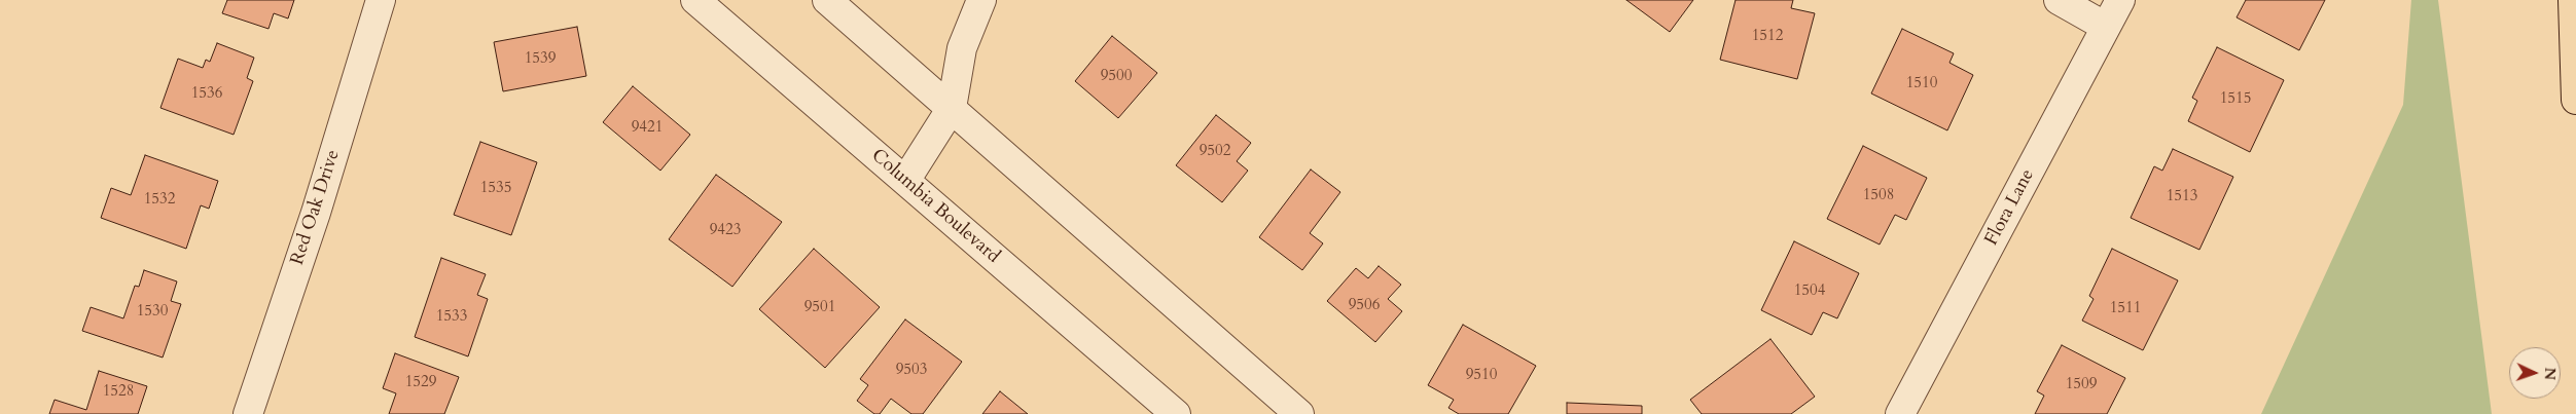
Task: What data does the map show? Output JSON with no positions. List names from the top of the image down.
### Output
{
  "streets": {
    "street": ["Columbia Boulevard", "Red Oak Drive", "Flora Lane"]
  },
  "house_numbers": [
    "1512",
    "1539",
    "9500",
    "1510",
    "1536",
    "1515",
    "9421",
    "9502",
    "1535",
    "1508",
    "1513",
    "1532",
    "9423",
    "1504",
    "9506",
    "9501",
    "1511",
    "1530",
    "1533",
    "9503",
    "9510",
    "1529",
    "1509",
    "1528"
  ],
  "north": "right"
}
